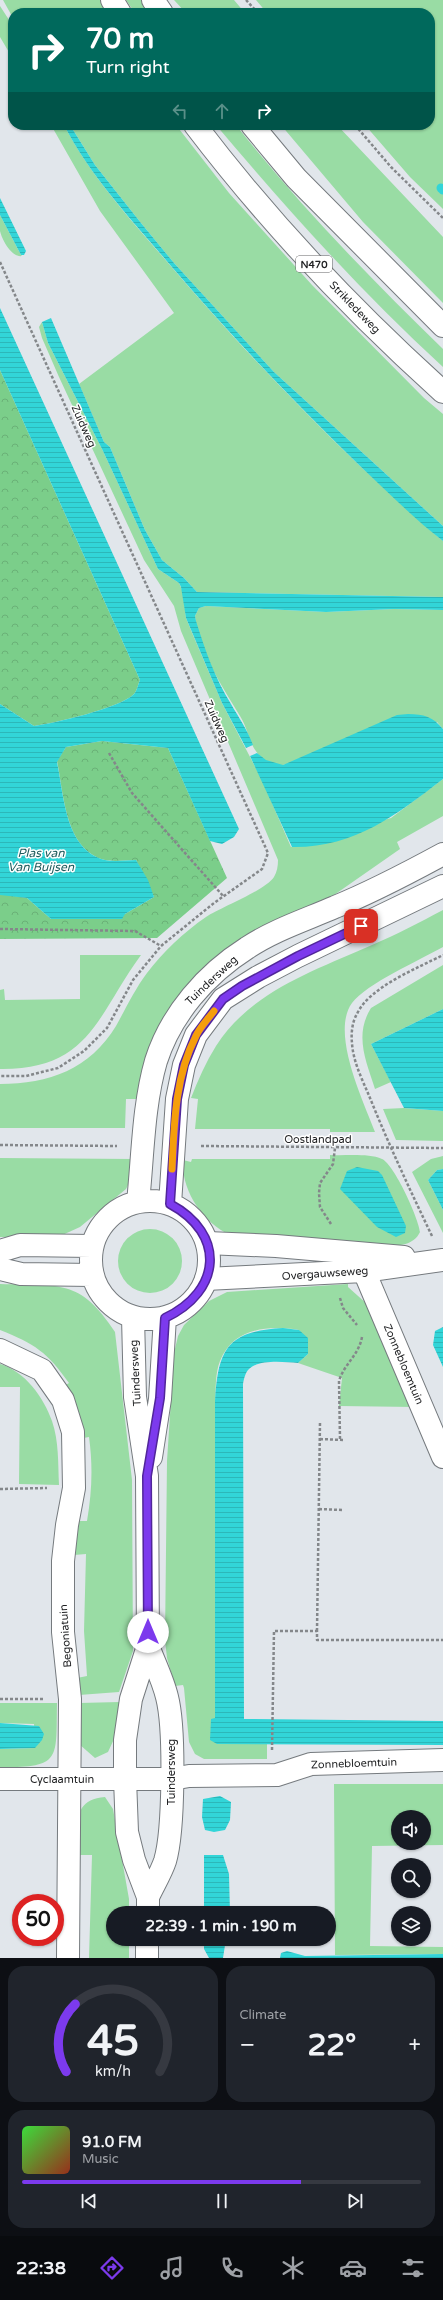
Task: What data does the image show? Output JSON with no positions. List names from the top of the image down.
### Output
{
  "streets": {
    "main road": [
      "N470",
      "Strikledeweg",
      "Tuindersweg",
      "Overgauwseweg",
      "Zonnebloemtuin",
      "Begoniatuin",
      "Cyclaamtuin"
    ],
    "path": ["Zuidweg", "Oostlandpad"]
  },
  "crossings": [
    ["Tuindersweg", "Overgauwseweg"],
    ["Tuindersweg", "Zonnebloemtuin"],
    ["Tuindersweg", "Cyclaamtuin"],
    ["Overgauwseweg", "Zonnebloemtuin"],
    ["Zonnebloemtuin", "Cyclaamtuin"],
    ["Begoniatuin", "Cyclaamtuin"]
  ],
  "water": ["Plas van Van Buijsen"],
  "page": {
    "turn": ["70 m", "Turn right"],
    "limit": "50",
    "trip": "22:39 · 1 min · 190 m",
    "tile": "Climate",
    "heat": ["−", "22°", "+"],
    "song": ["91.0 FM", "Music"],
    "tabs": "22:38",
    "gauge": ["45", "km/h"]
  }
}
